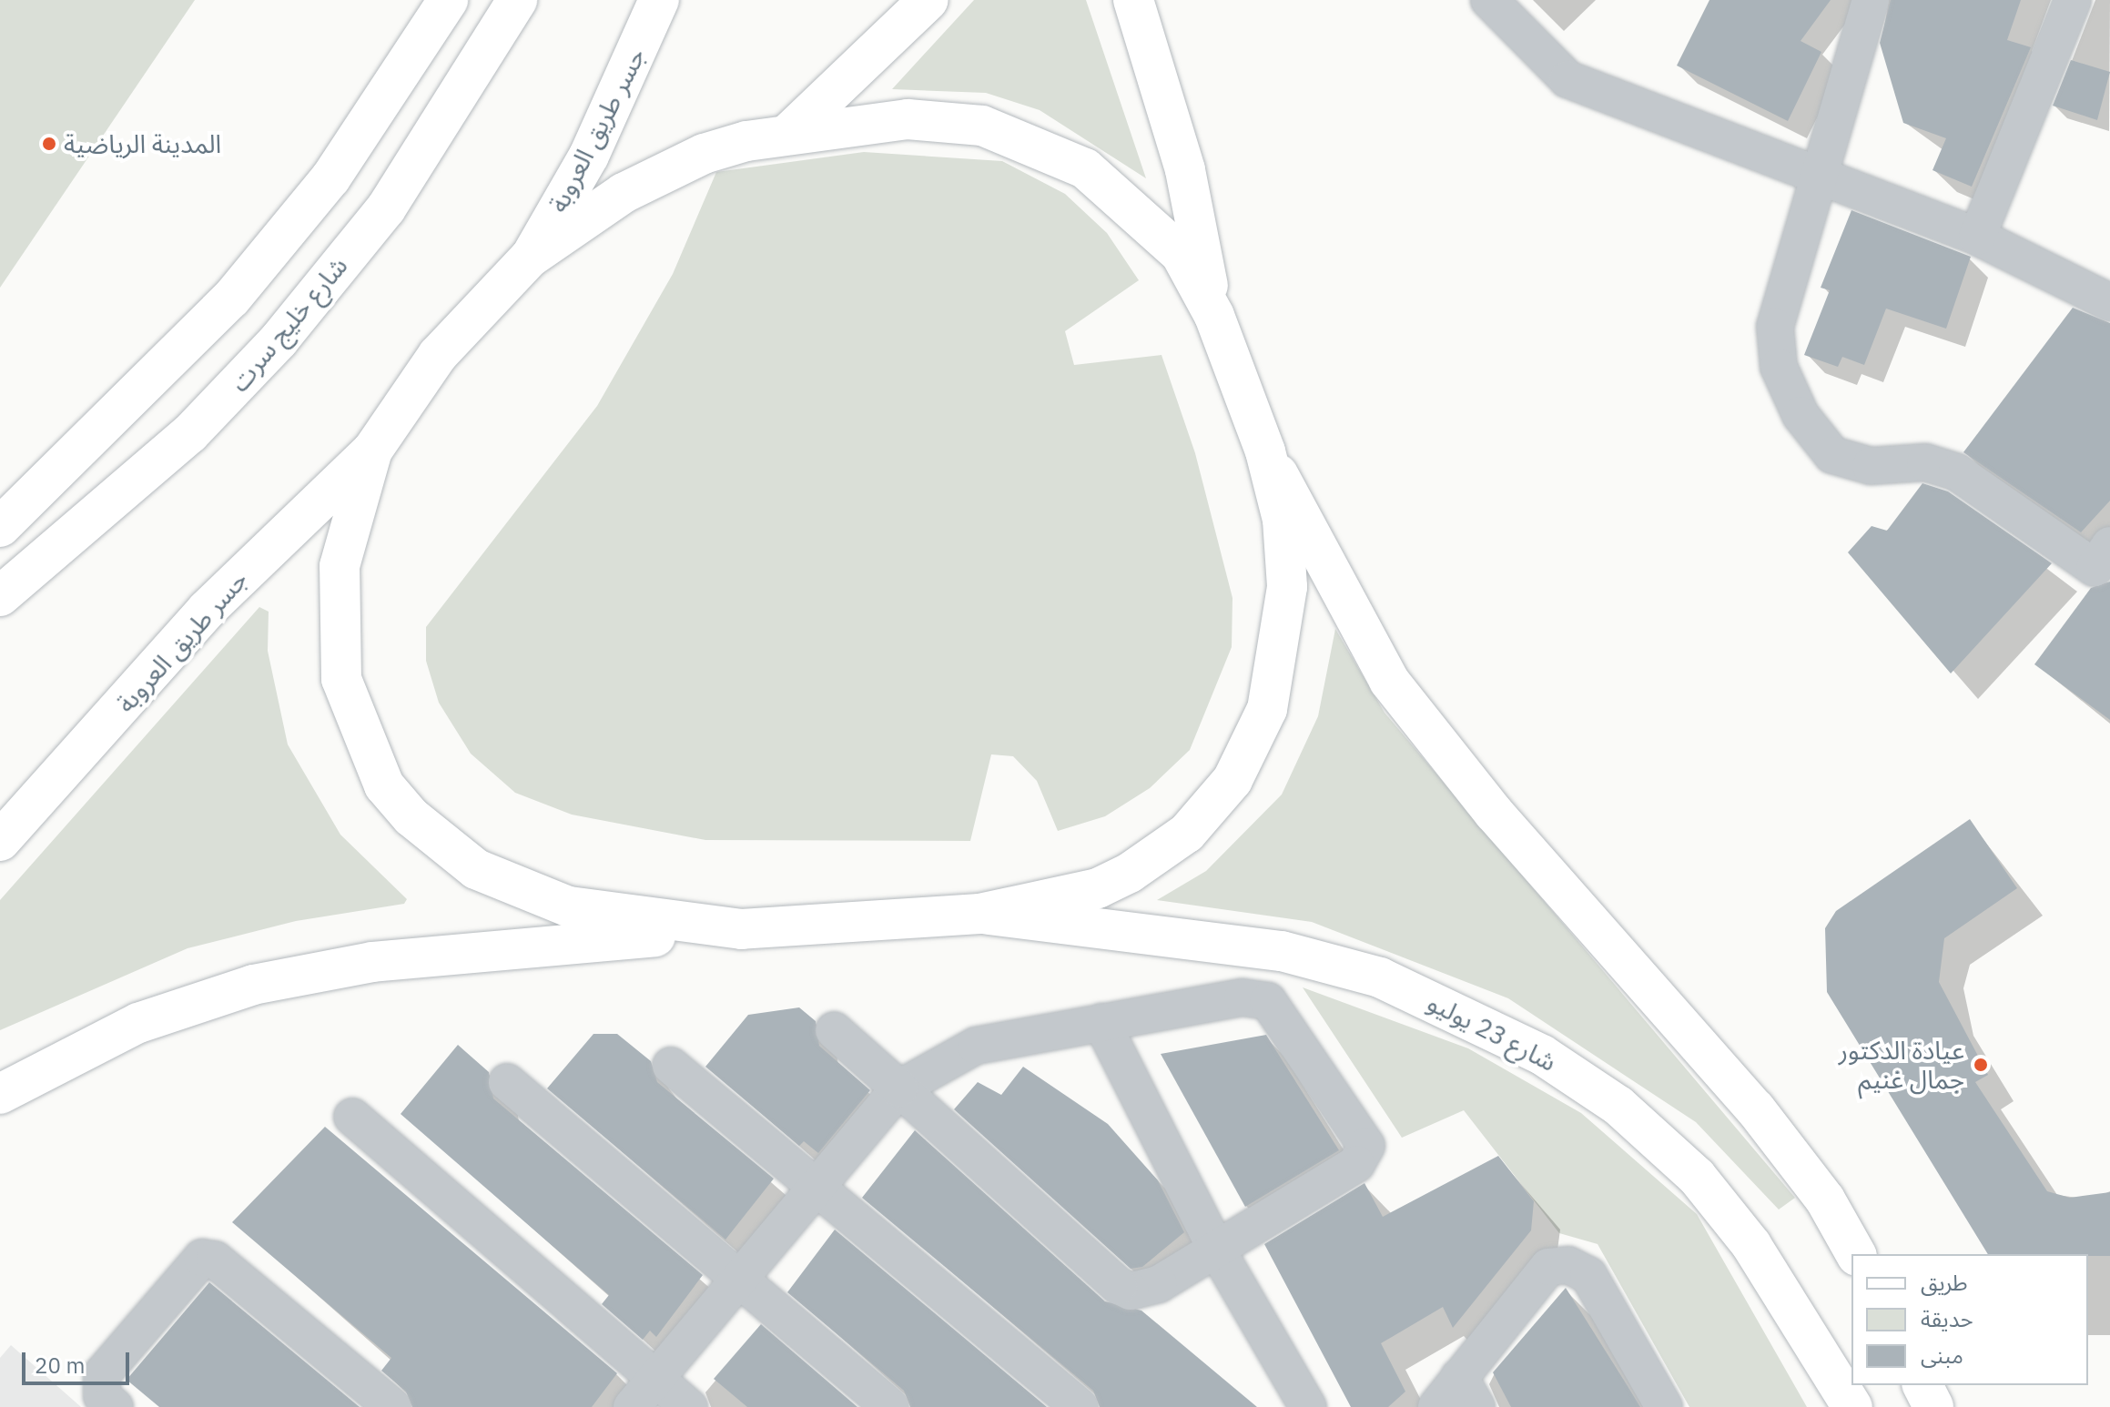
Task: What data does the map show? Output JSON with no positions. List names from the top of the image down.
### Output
{
  "streets": {
    "main road": ["جسر طريق العروبة", "شارع خليج سرت", "شارع 23 يوليو"]
  },
  "places": ["المدينة الرياضية", "عيادة الدكتور جمال غنيم"],
  "legend": ["طريق", "حديقة", "مبنى"],
  "scale_bar": "20 m"
}
